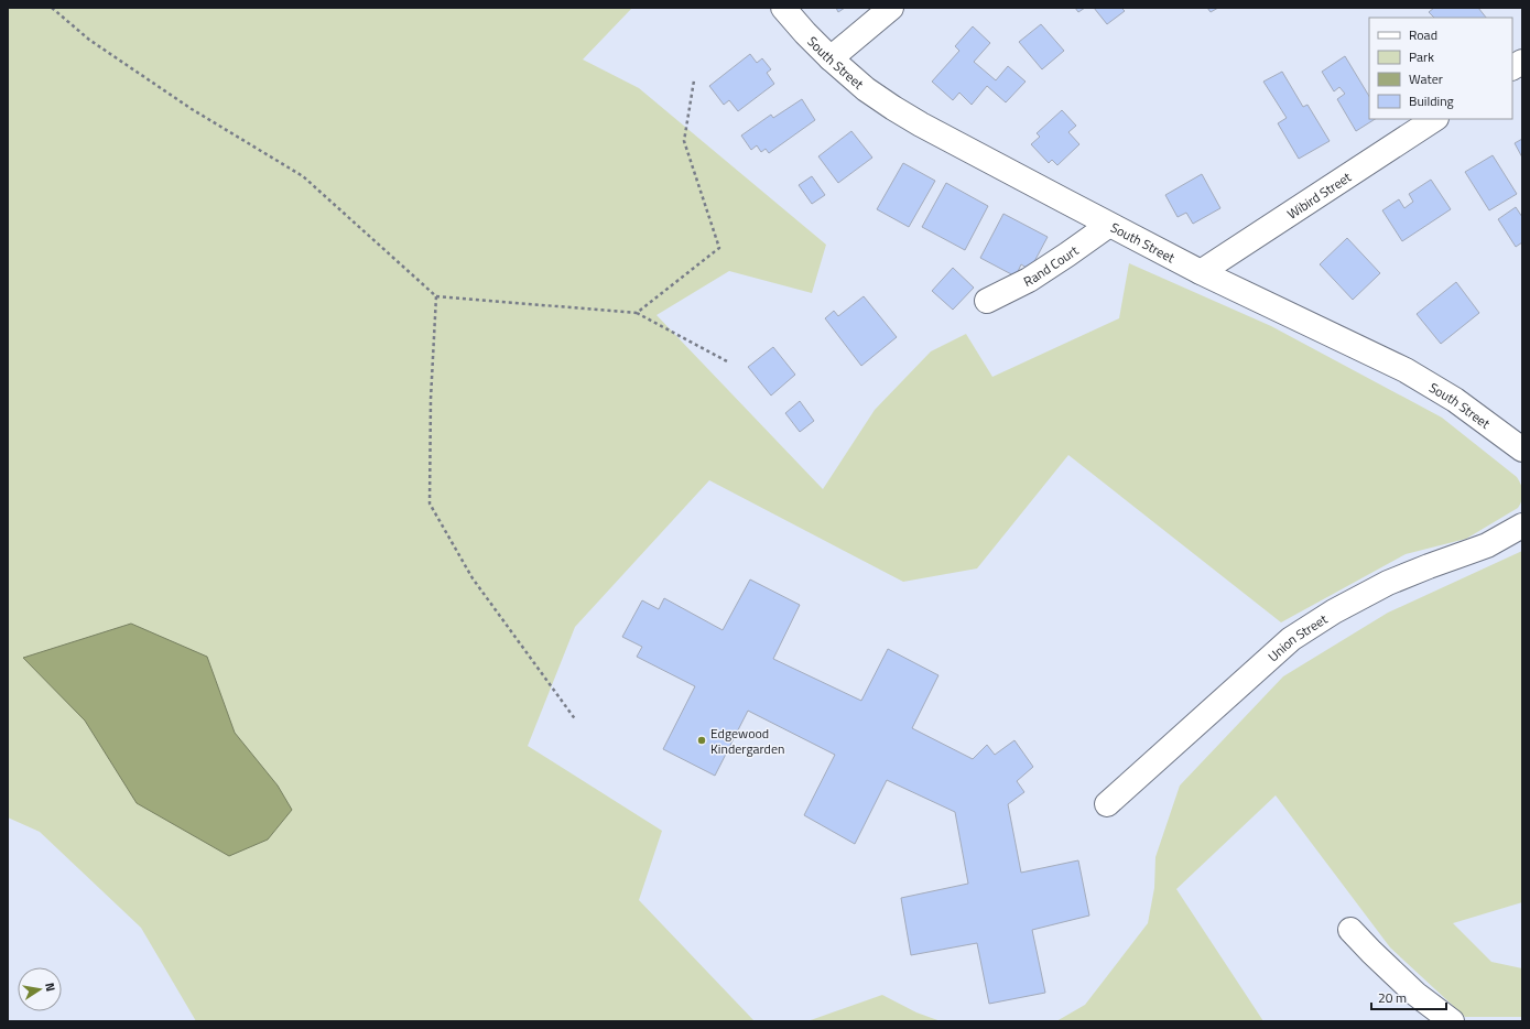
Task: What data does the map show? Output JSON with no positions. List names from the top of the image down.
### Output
{
  "streets": {
    "street": [
      "South Street",
      "Wibird Street",
      "Rand Court",
      "Union Street"
    ]
  },
  "crossings": [
    ["South Street", "Wibird Street"],
    ["South Street", "Rand Court"]
  ],
  "places": ["Edgewood Kindergarden"],
  "legend": [
    "Road",
    "Park",
    "Water",
    "Building"
  ],
  "scale_bar": "20 m",
  "north": "right"
}
